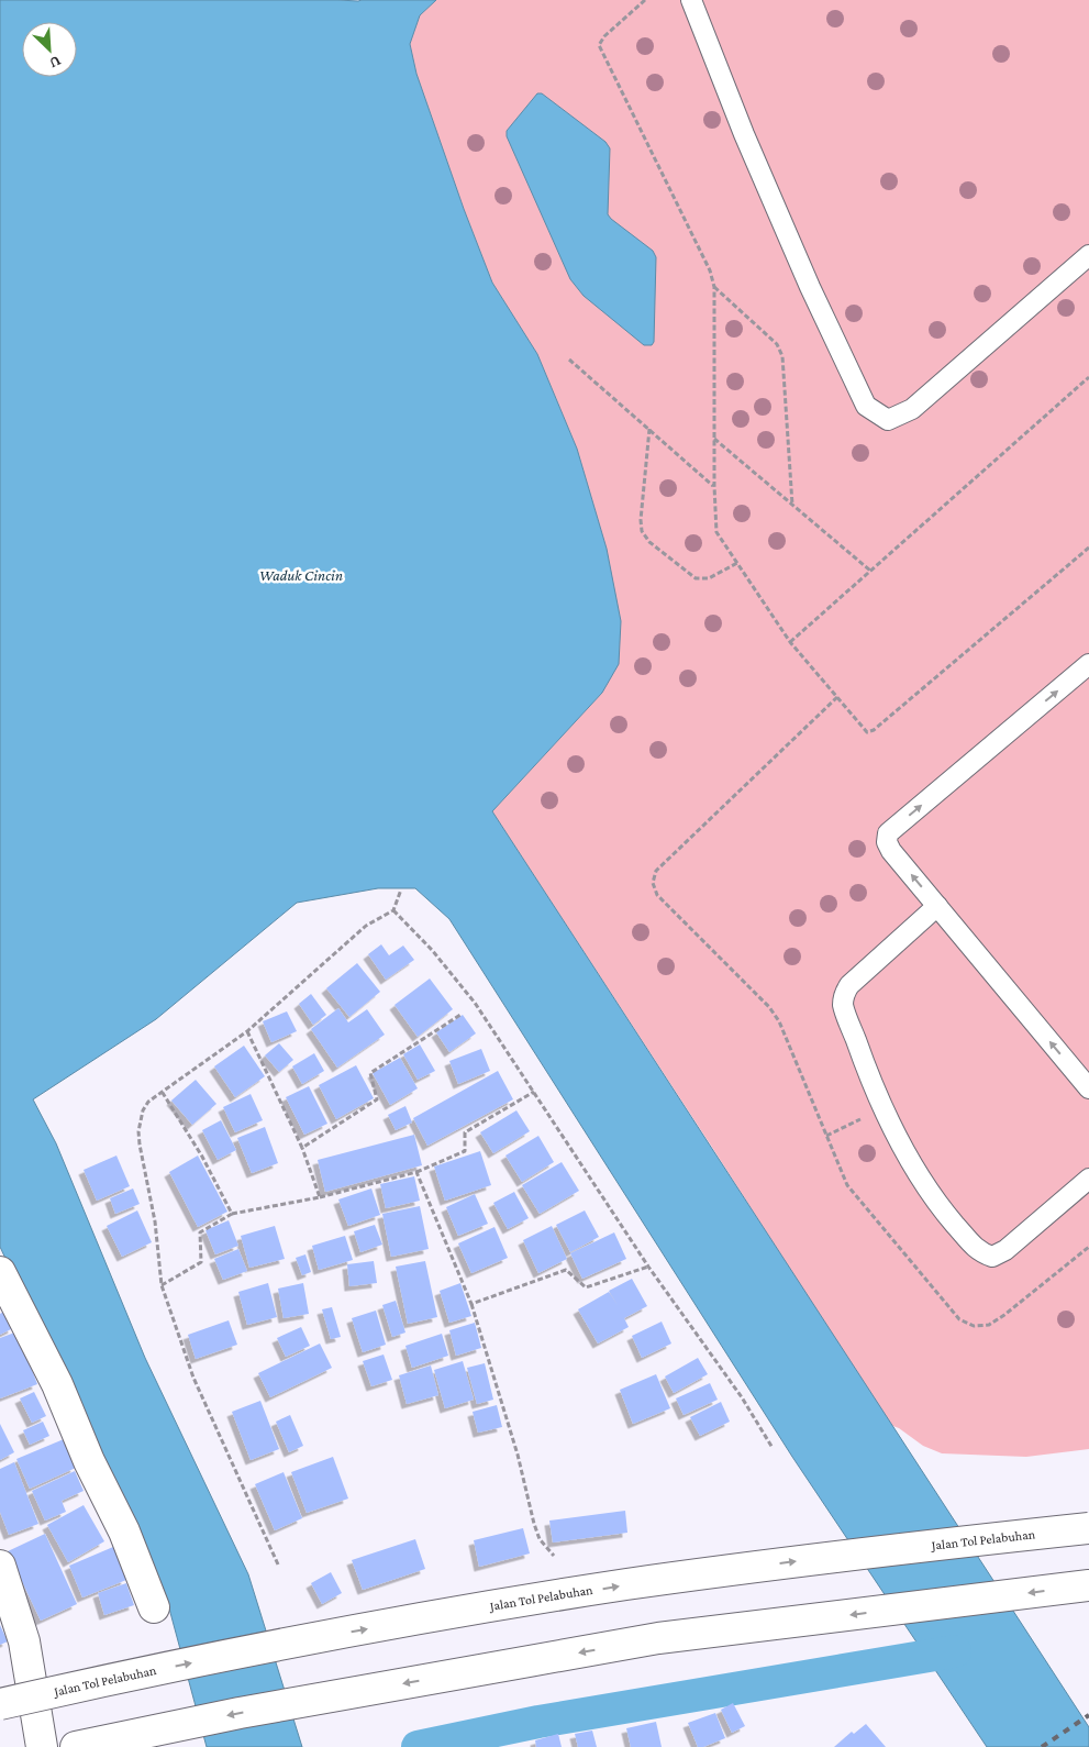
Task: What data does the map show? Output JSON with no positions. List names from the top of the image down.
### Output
{
  "streets": {
    "main road": ["Jalan Tol Pelabuhan"]
  },
  "water": ["Waduk Cincin"],
  "north": "bottom right"
}
